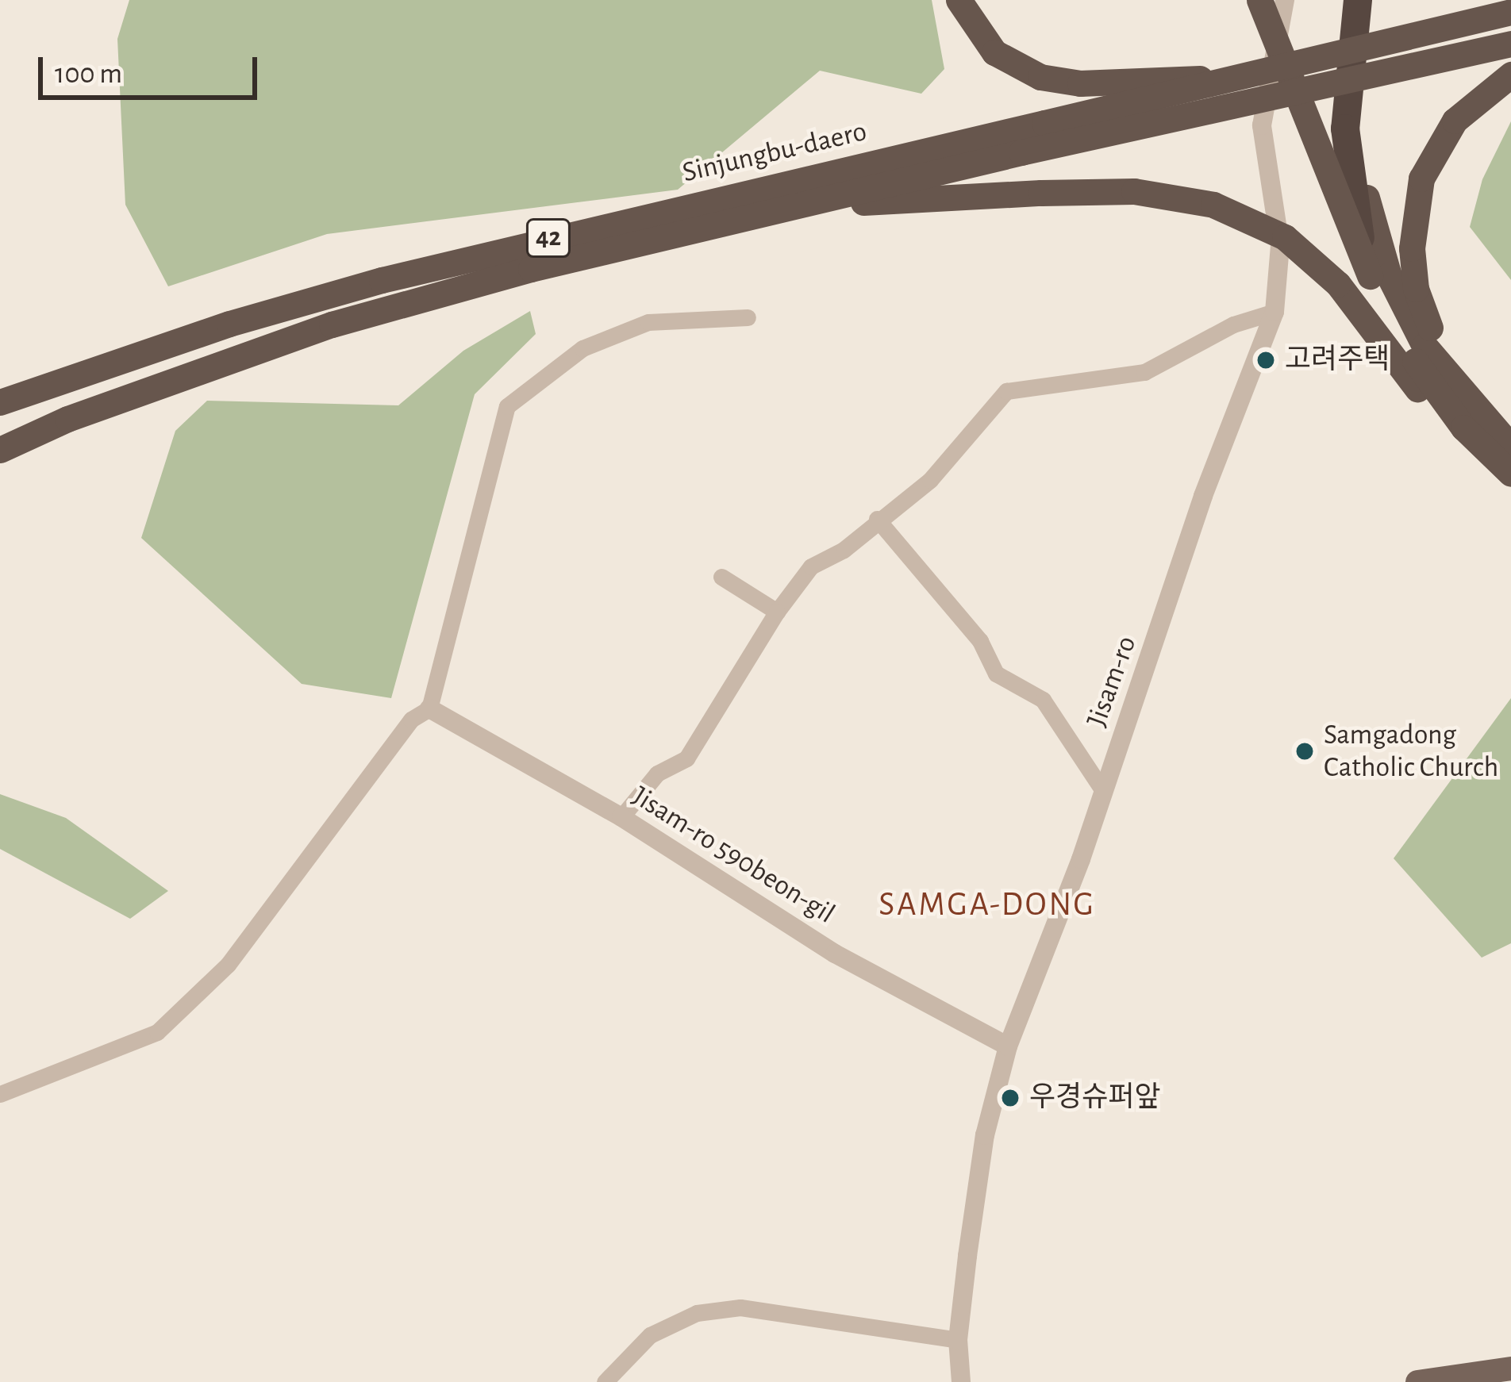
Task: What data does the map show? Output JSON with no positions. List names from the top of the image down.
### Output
{
  "streets": {
    "highway": ["Sinjungbu-daero", "42"],
    "street": ["Jisam-ro", "Jisam-ro 590beon-gil"]
  },
  "crossings": [
    ["Jisam-ro", "Jisam-ro 590beon-gil"]
  ],
  "districts": ["SAMGA-DONG"],
  "places": ["고려주택", "Samgadong Catholic Church", "우경슈퍼앞"],
  "scale_bar": "100 m"
}
